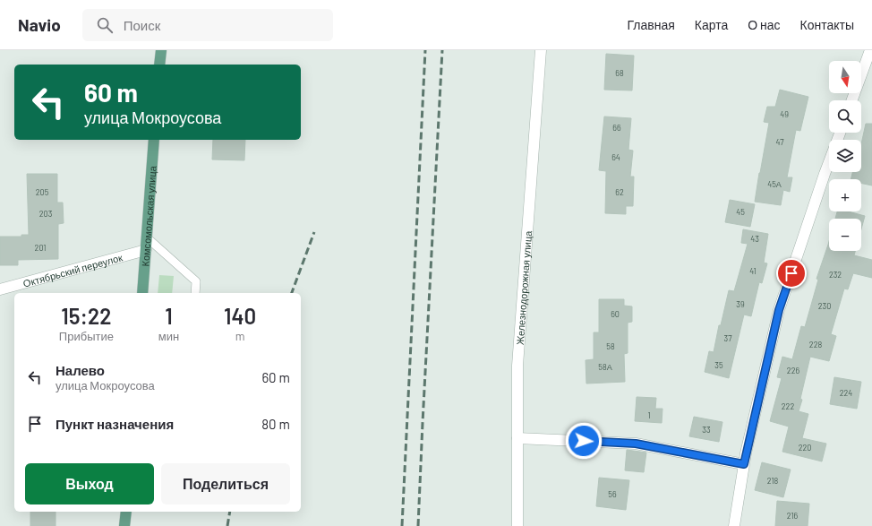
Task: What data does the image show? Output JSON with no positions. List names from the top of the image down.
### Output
{
  "streets": {
    "main road": ["Комсомольская улица"],
    "street": ["Октябрьский переулок", "Железнодорожная улица"]
  },
  "crossings": [
    ["Комсомольская улица", "Октябрьский переулок"]
  ],
  "house_numbers": [
    "68",
    "49",
    "66",
    "47",
    "64",
    "45А",
    "205",
    "62",
    "45",
    "203",
    "43",
    "201",
    "41",
    "232",
    "39",
    "230",
    "60",
    "37",
    "228",
    "58",
    "35",
    "58А",
    "226",
    "224",
    "222",
    "1",
    "33",
    "220",
    "218",
    "56",
    "216"
  ],
  "north": "bottom",
  "page": {
    "header": "Navio",
    "search": "Поиск",
    "nav": [
      "Главная",
      "Карта",
      "О нас",
      "Контакты"
    ],
    "map_buttons": ["+", "−"],
    "turn": ["60 m", "улица Мокроусова"],
    "eta": [
      "15:22",
      "Прибытие",
      "1",
      "мин",
      "140",
      "m"
    ],
    "list": [
      {
        "name": "Налево",
        "note": "улица Мокроусова",
        "value": "60 m"
      },
      {
        "name": "Пункт назначения",
        "value": "80 m"
      }
    ],
    "buttons": ["Выход", "Поделиться"]
  }
}
